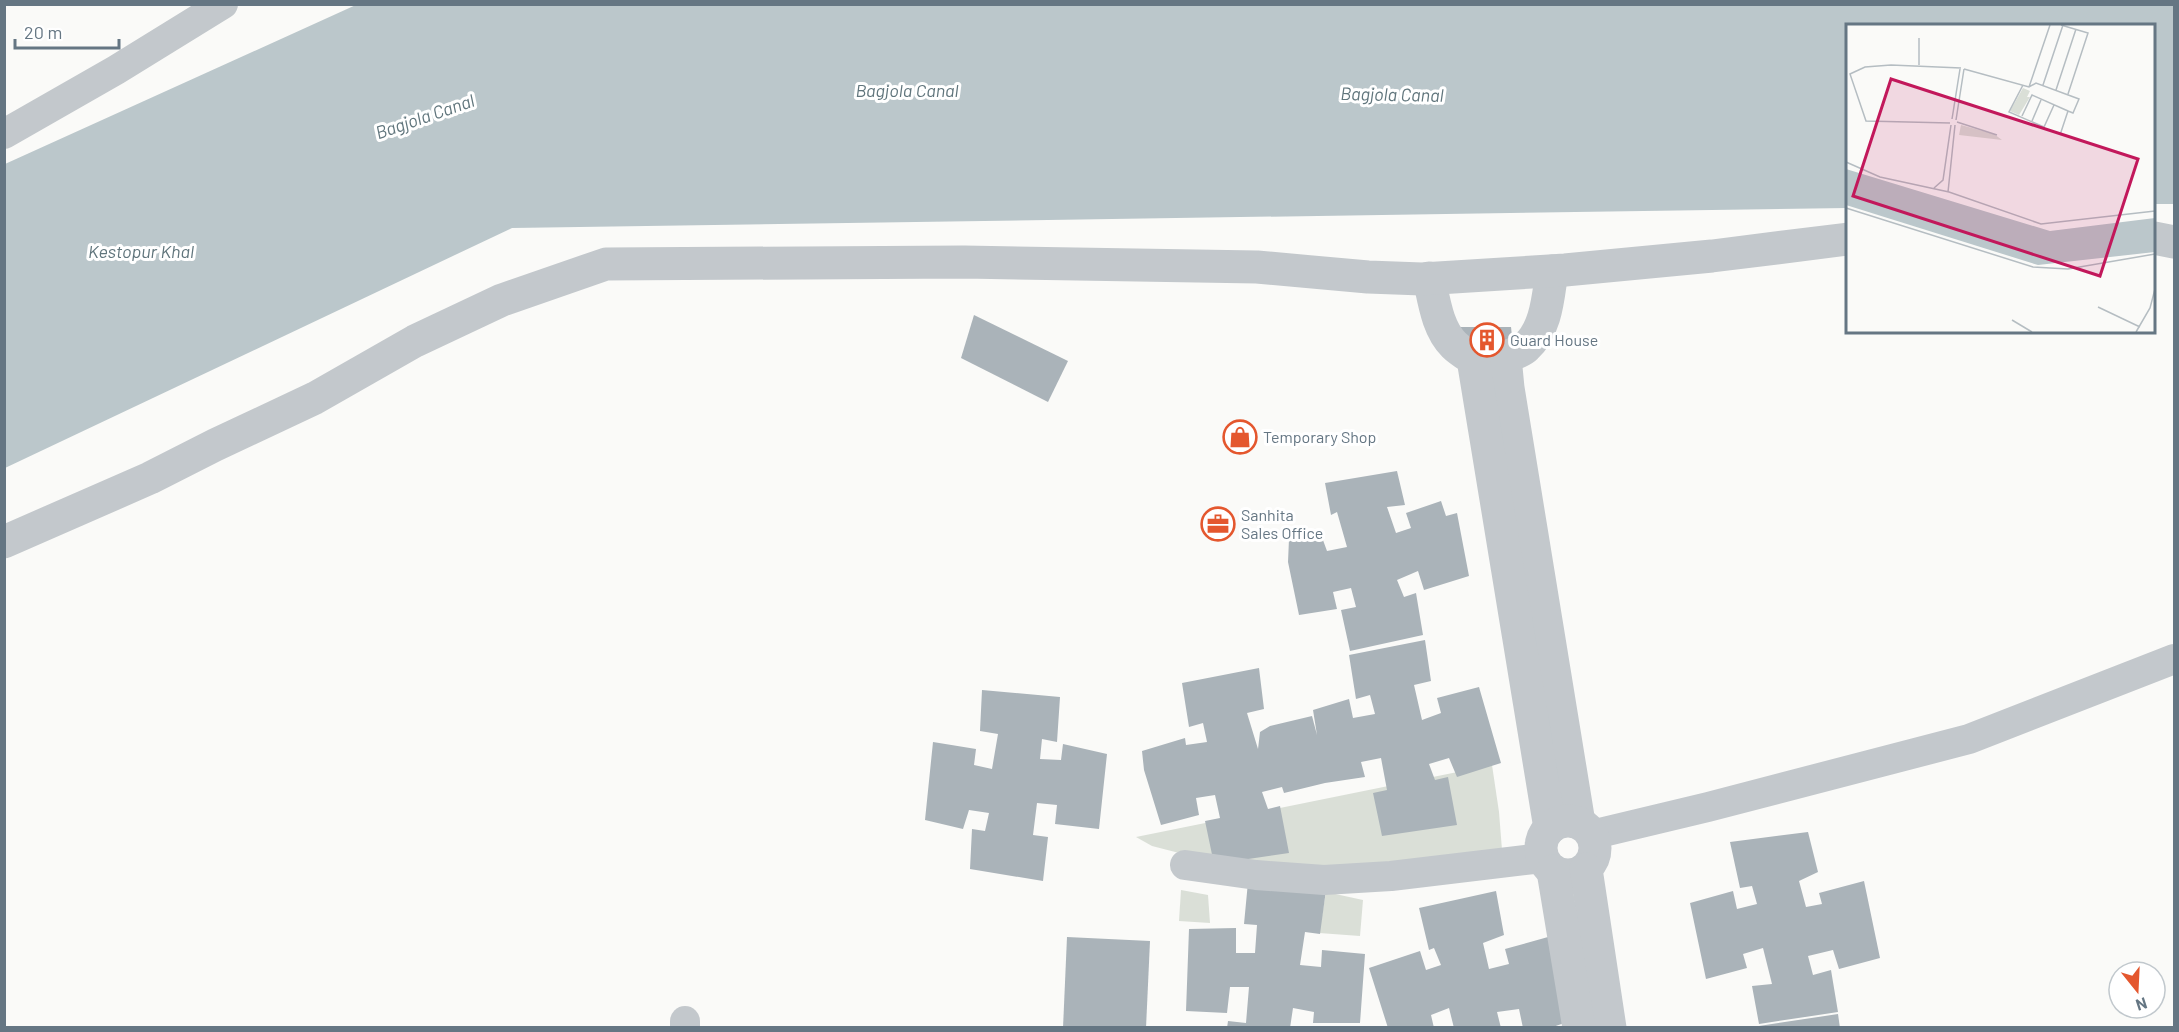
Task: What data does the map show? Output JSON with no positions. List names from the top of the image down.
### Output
{
  "water": ["Bagjola Canal", "Kestopur Khal"],
  "places": {
    "building": ["Guard House"],
    "shop": ["Temporary Shop"],
    "office": ["Sanhita Sales Office"]
  },
  "scale_bar": "20 m",
  "north": "bottom"
}
